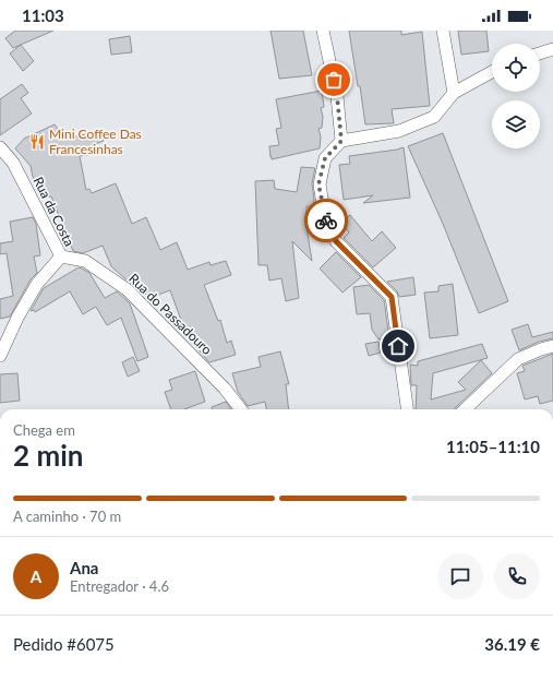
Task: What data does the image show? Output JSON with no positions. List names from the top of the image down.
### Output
{
  "streets": {
    "street": ["Rua da Costa", "Rua do Passadouro"]
  },
  "crossings": [
    ["Rua da Costa", "Rua do Passadouro"]
  ],
  "places": {
    "restaurant": ["Mini Coffee Das Francesinhas"]
  },
  "page": {
    "status": "11:03",
    "heading": ["2 min", "Chega em", "11:05–11:10"],
    "panel": [
      "Ana",
      "Entregador · 4.6",
      "Pedido #6075",
      "36.19 €"
    ],
    "bar": "A caminho · 70 m",
    "round": "A"
  }
}
